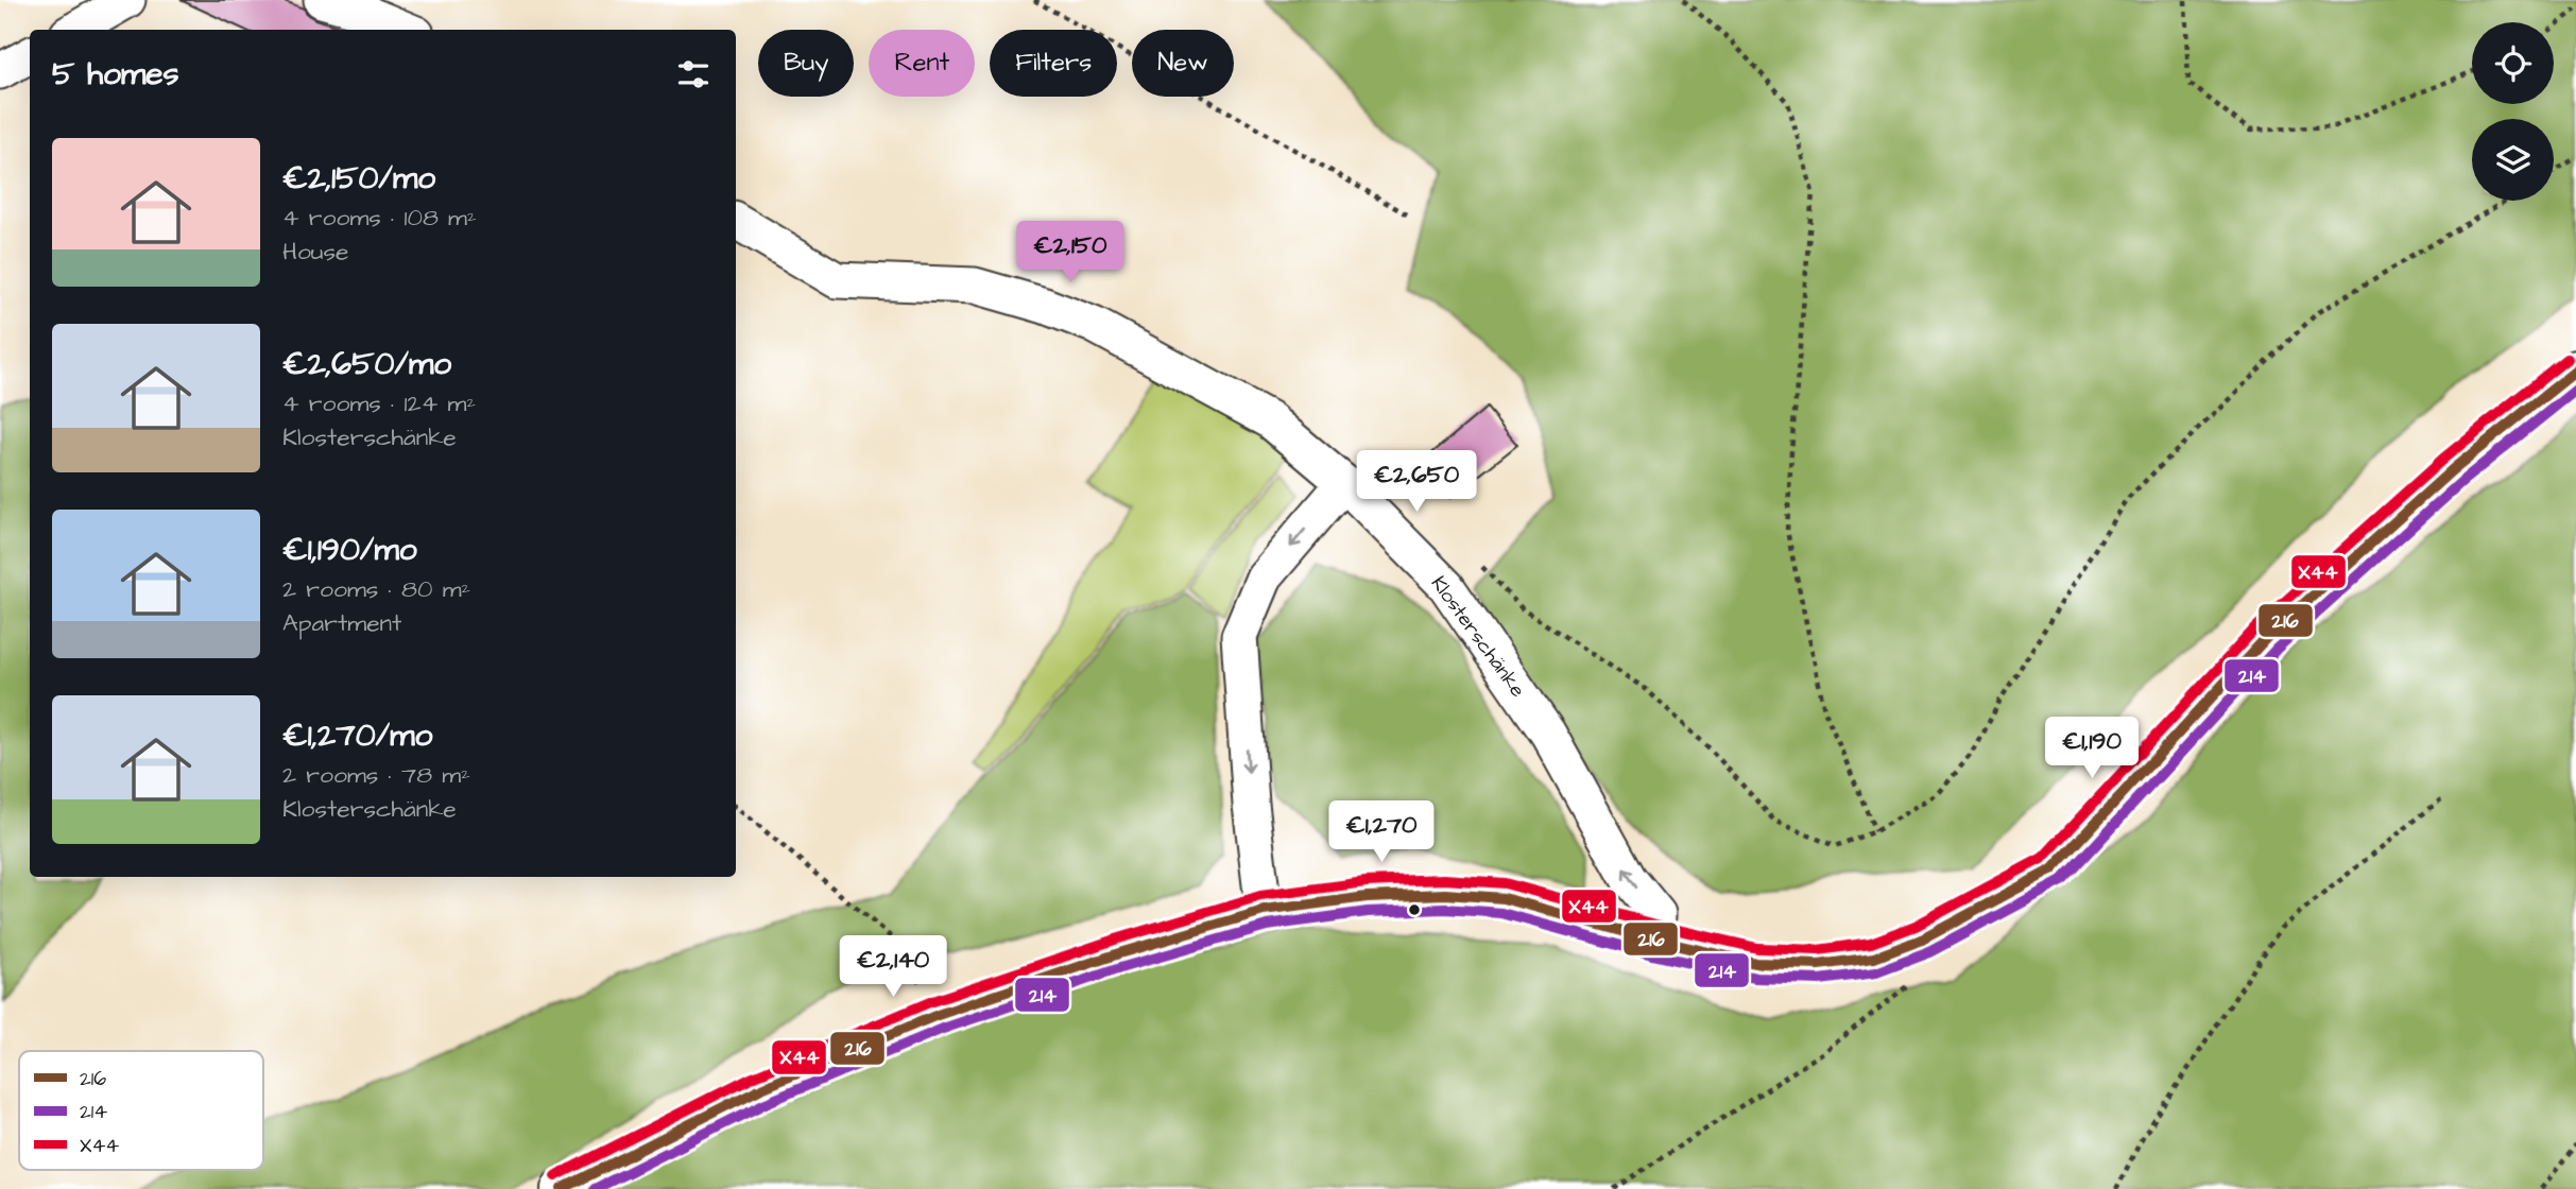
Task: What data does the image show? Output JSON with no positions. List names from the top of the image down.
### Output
{
  "streets": {
    "street": ["Klosterschänke"]
  },
  "one_way": ["Klosterschänke"],
  "lines": ["transit line X44", "transit line 216", "transit line 214"],
  "legend": ["216", "214", "X44"],
  "page": {
    "chip": [
      "Buy",
      "Rent",
      "Filters",
      "New"
    ],
    "heading": "5 homes",
    "list": [
      {
        "name": "€2,150/mo",
        "note": "4 rooms · 108 m² · House"
      },
      {
        "name": "€2,650/mo",
        "note": "4 rooms · 124 m² · Klosterschänke"
      },
      {
        "name": "€1,190/mo",
        "note": "2 rooms · 80 m² · Apartment"
      },
      {
        "name": "€1,270/mo",
        "note": "2 rooms · 78 m² · Klosterschänke"
      }
    ],
    "price": [
      "€2,150",
      "€2,650",
      "€1,190",
      "€1,270",
      "€2,140"
    ]
  }
}
